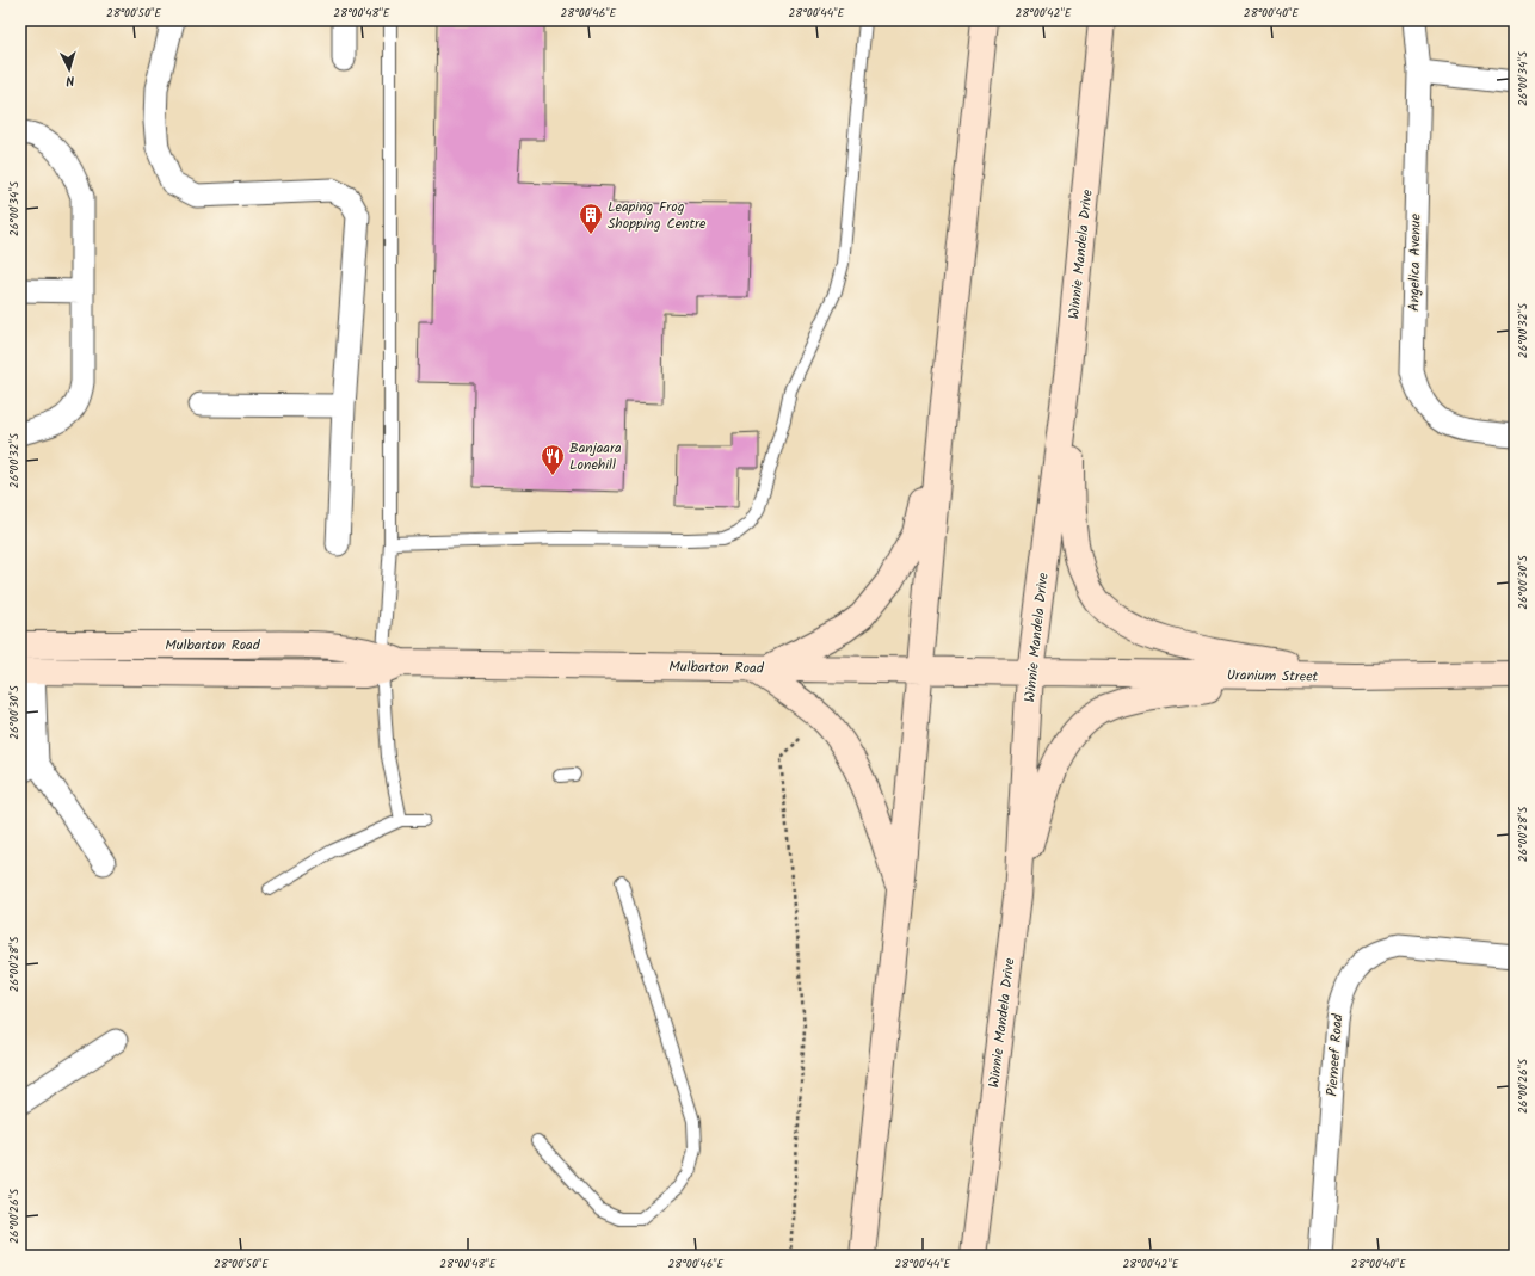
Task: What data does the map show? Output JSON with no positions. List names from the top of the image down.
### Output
{
  "streets": {
    "main road": ["Winnie Mandela Drive", "Mulbarton Road", "Uranium Street"],
    "street": ["Angelica Avenue", "Pierneef Road"]
  },
  "crossings": [
    ["Winnie Mandela Drive", "Mulbarton Road"],
    ["Winnie Mandela Drive", "Uranium Street"],
    ["Mulbarton Road", "Uranium Street"]
  ],
  "places": {
    "building": ["Leaping Frog Shopping Centre"],
    "restaurant": ["Banjaara Lonehill"]
  },
  "north": "bottom",
  "coordinates": [
    "28°00'50\"E",
    "28°00'48\"E",
    "28°00'46\"E",
    "28°00'44\"E",
    "28°00'42\"E",
    "28°00'40\"E",
    "26°00'34\"S",
    "26°00'32\"S",
    "26°00'30\"S",
    "26°00'28\"S",
    "26°00'26\"S"
  ]
}
